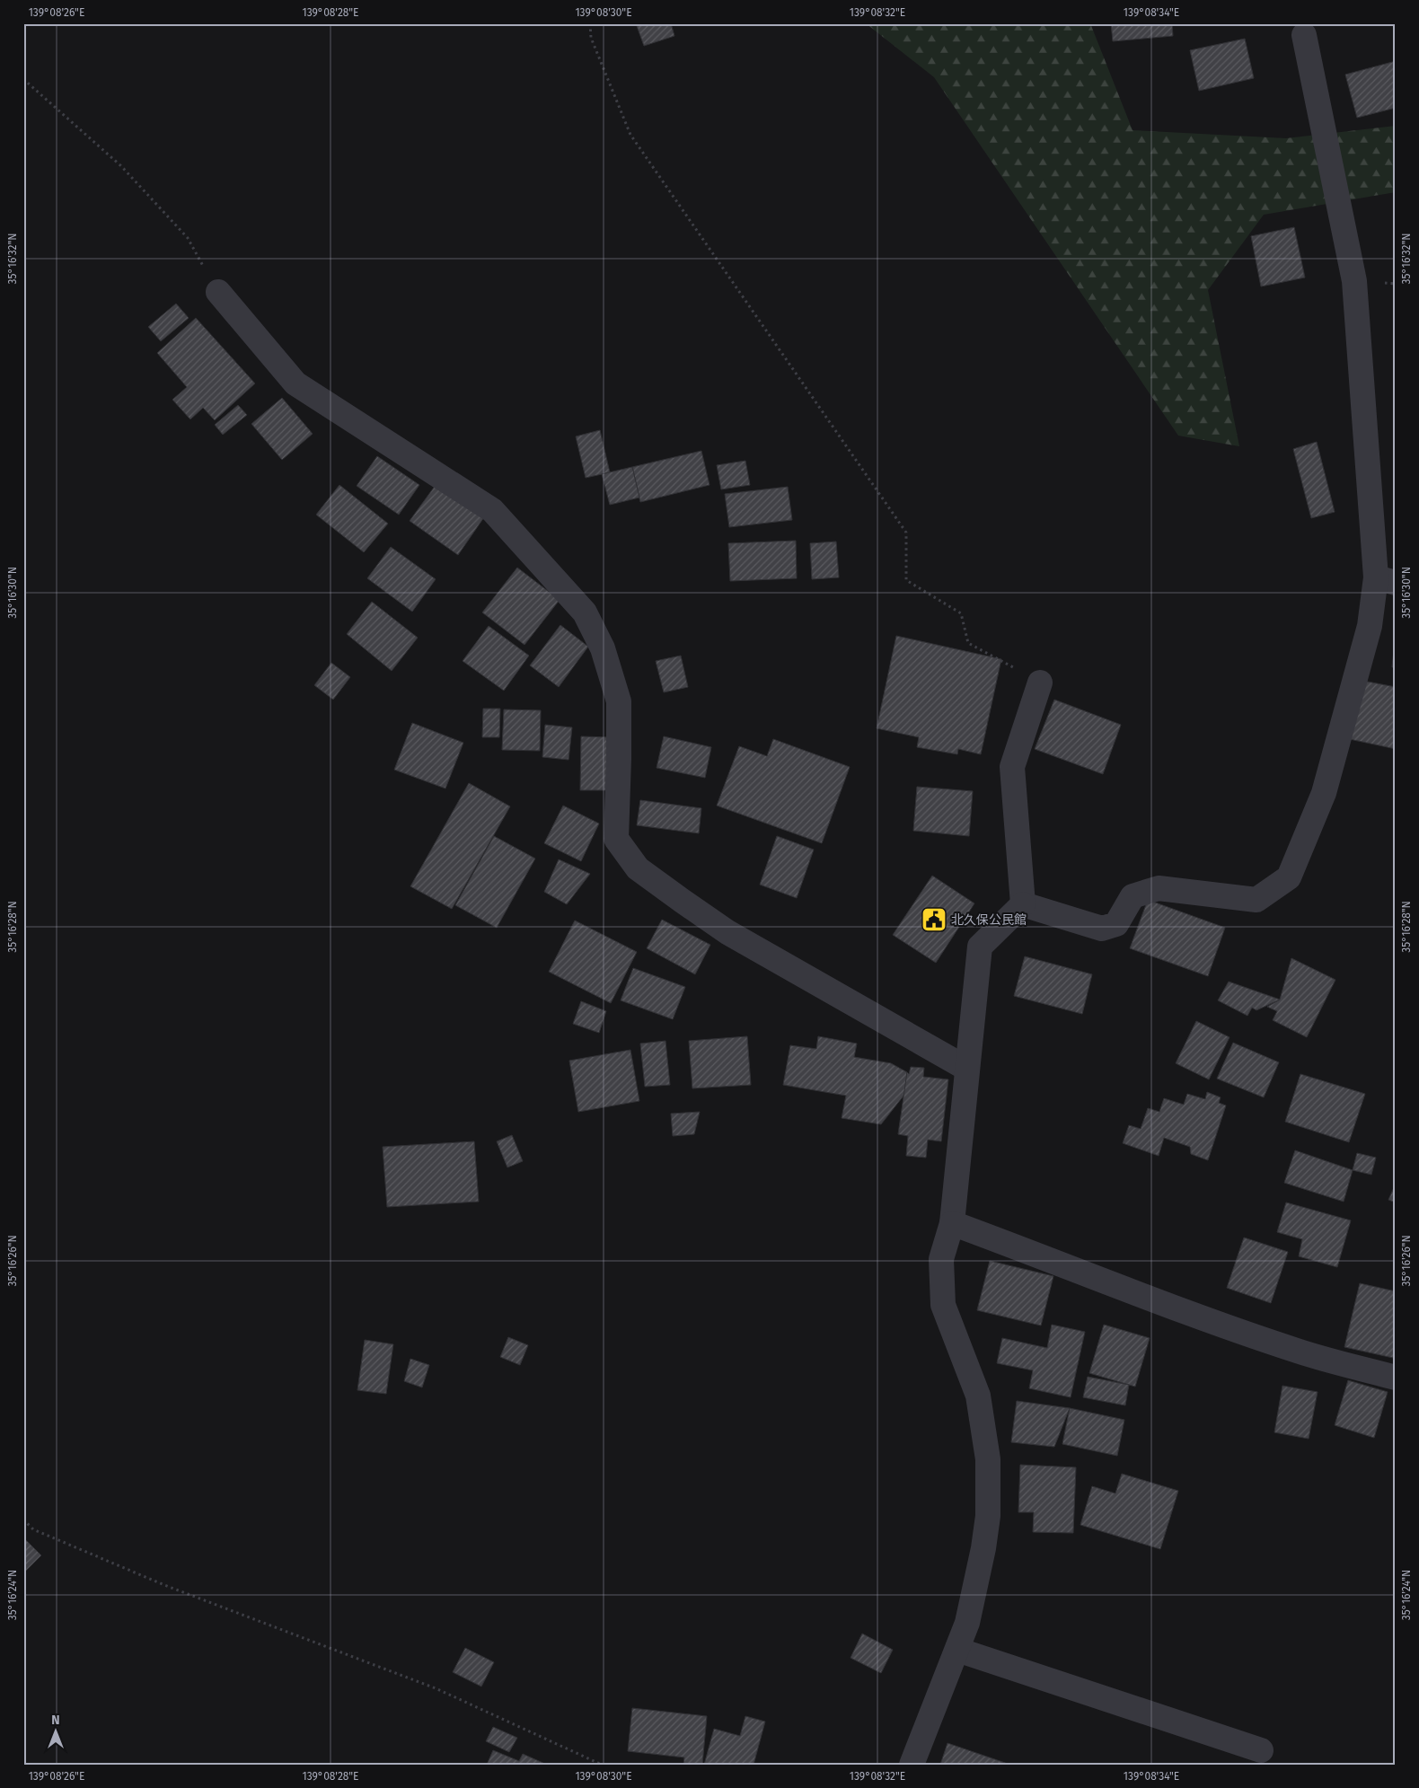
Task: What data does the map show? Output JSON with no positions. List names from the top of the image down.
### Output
{
  "places": {
    "public building": ["北久保公民館"]
  },
  "north": "top",
  "coordinates": [
    "139°08'26\"E",
    "139°08'28\"E",
    "139°08'30\"E",
    "139°08'32\"E",
    "139°08'34\"E",
    "35°16'32\"N",
    "35°16'30\"N",
    "35°16'28\"N",
    "35°16'26\"N",
    "35°16'24\"N"
  ]
}
